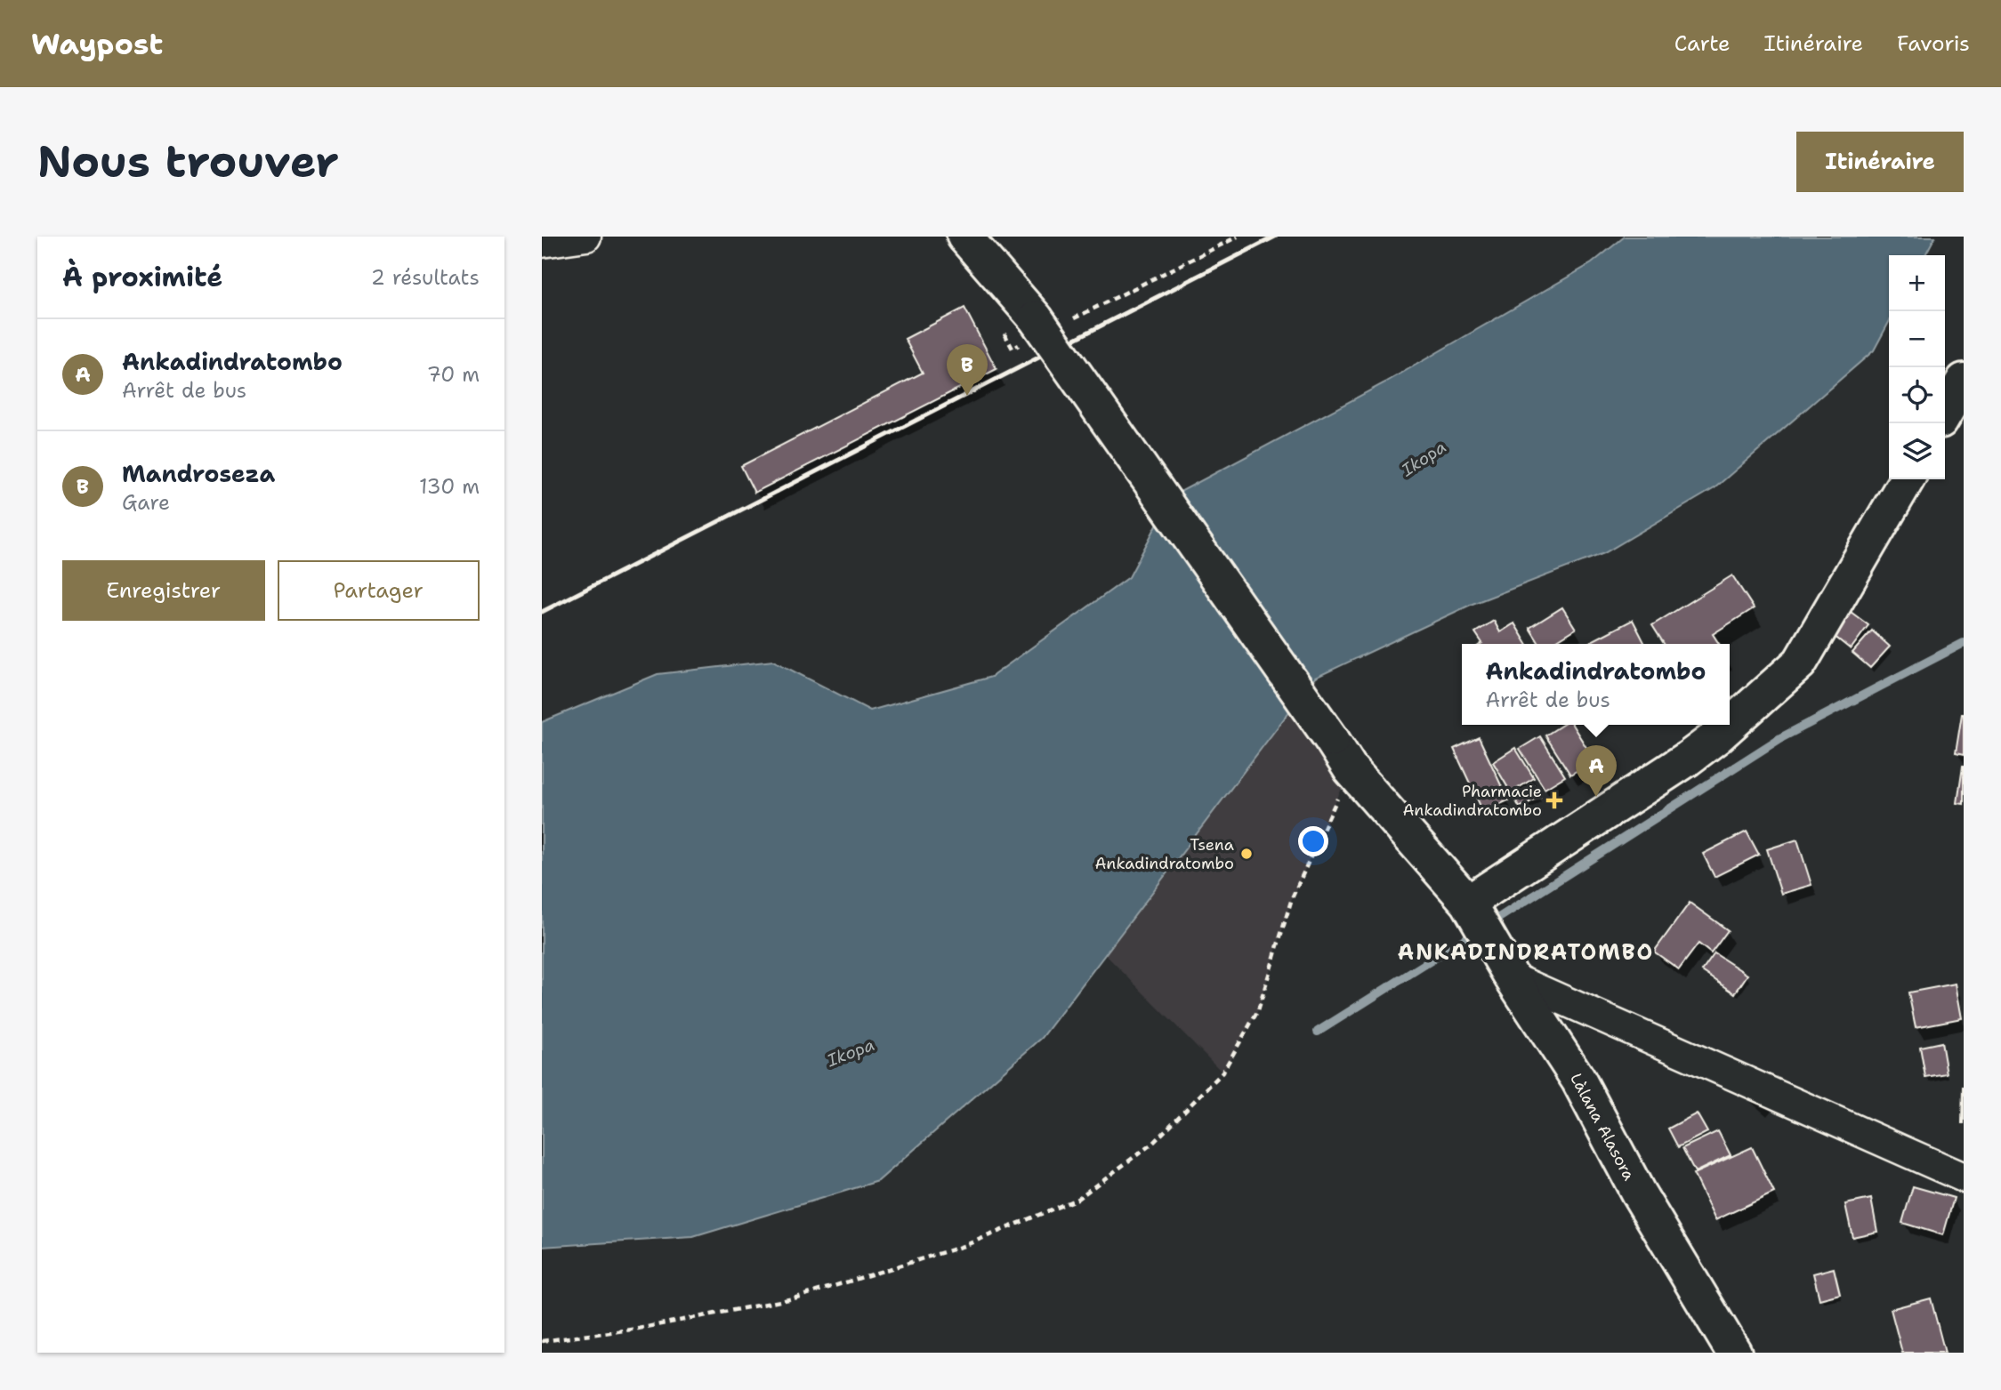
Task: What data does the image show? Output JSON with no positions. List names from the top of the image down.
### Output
{
  "streets": {
    "main road": ["Làlana Alasora"]
  },
  "districts": ["ANKADINDRATOMBO"],
  "water": ["Ikopa"],
  "places": {
    "health": ["Pharmacie Ankadindratombo"],
    "other": ["Tsena Ankadindratombo"]
  },
  "page": {
    "header": "Waypost",
    "nav": ["Carte", "Itinéraire", "Favoris"],
    "buttons": [
      "Itinéraire",
      ["Enregistrer", "Partager"]
    ],
    "title": "Nous trouver",
    "heading": ["À proximité", "2 résultats"],
    "map_buttons": ["+", "−"],
    "list": [
      {
        "mark": "A",
        "name": "Ankadindratombo",
        "note": "Arrêt de bus",
        "value": "70 m"
      },
      {
        "mark": "B",
        "name": "Mandroseza",
        "note": "Gare",
        "value": "130 m"
      }
    ],
    "pins": ["B", "A"],
    "popup": ["Ankadindratombo", "Arrêt de bus"]
  }
}
